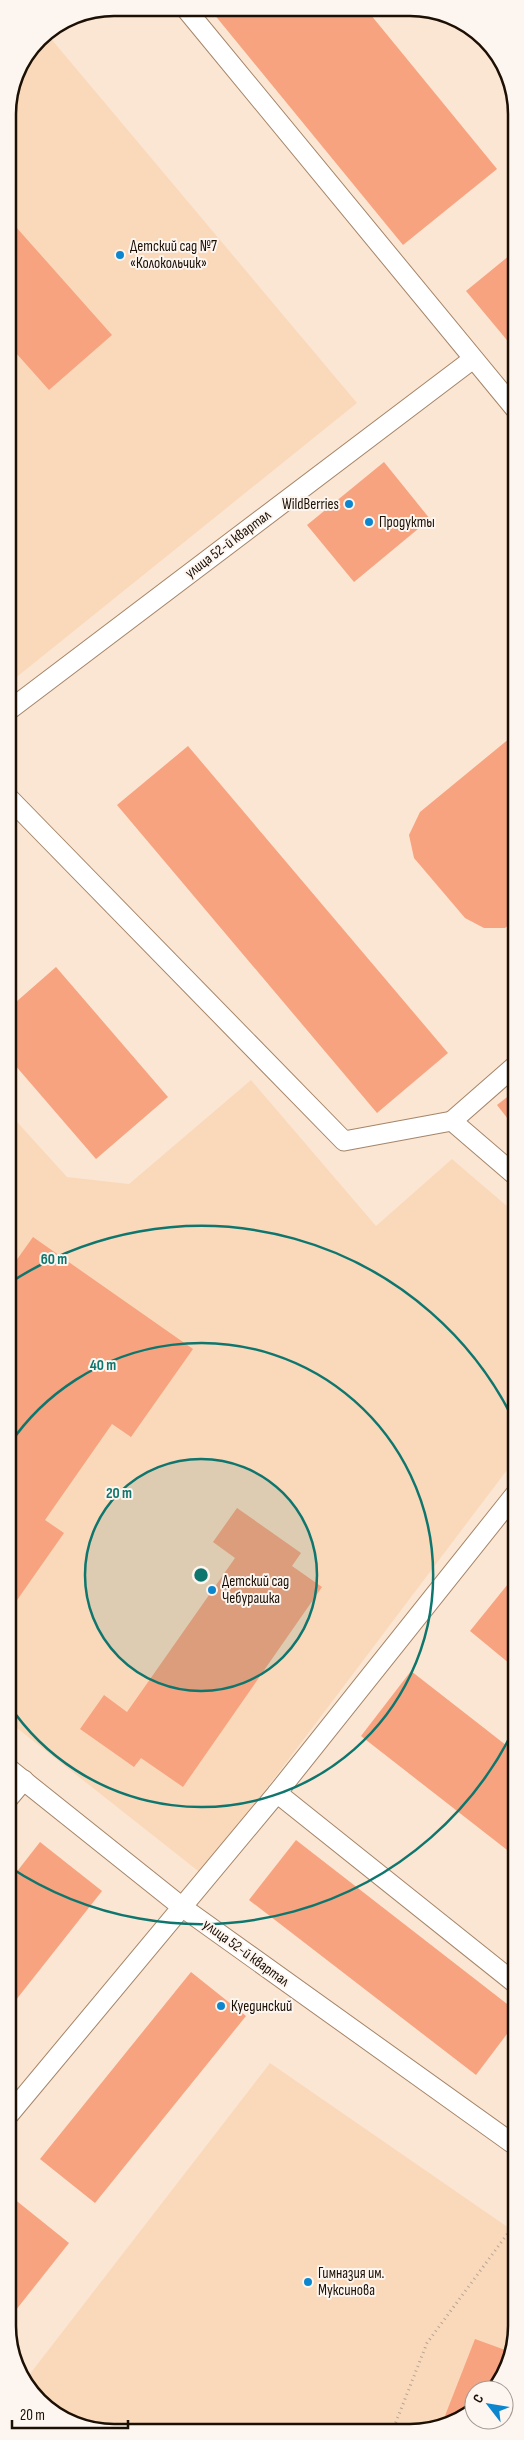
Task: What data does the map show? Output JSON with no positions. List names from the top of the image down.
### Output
{
  "streets": {
    "lane": ["улица 52-й квартал"]
  },
  "places": [
    "Детский сад №7 «Колокольчик»",
    "WildBerries",
    "Продукты",
    "Детский сад Чебурашка",
    "Куединский",
    "Гимназия им. Муксинова"
  ],
  "scale_bar": "20 m",
  "north": "top left",
  "rings": ["60 m", "40 m", "20 m"]
}
